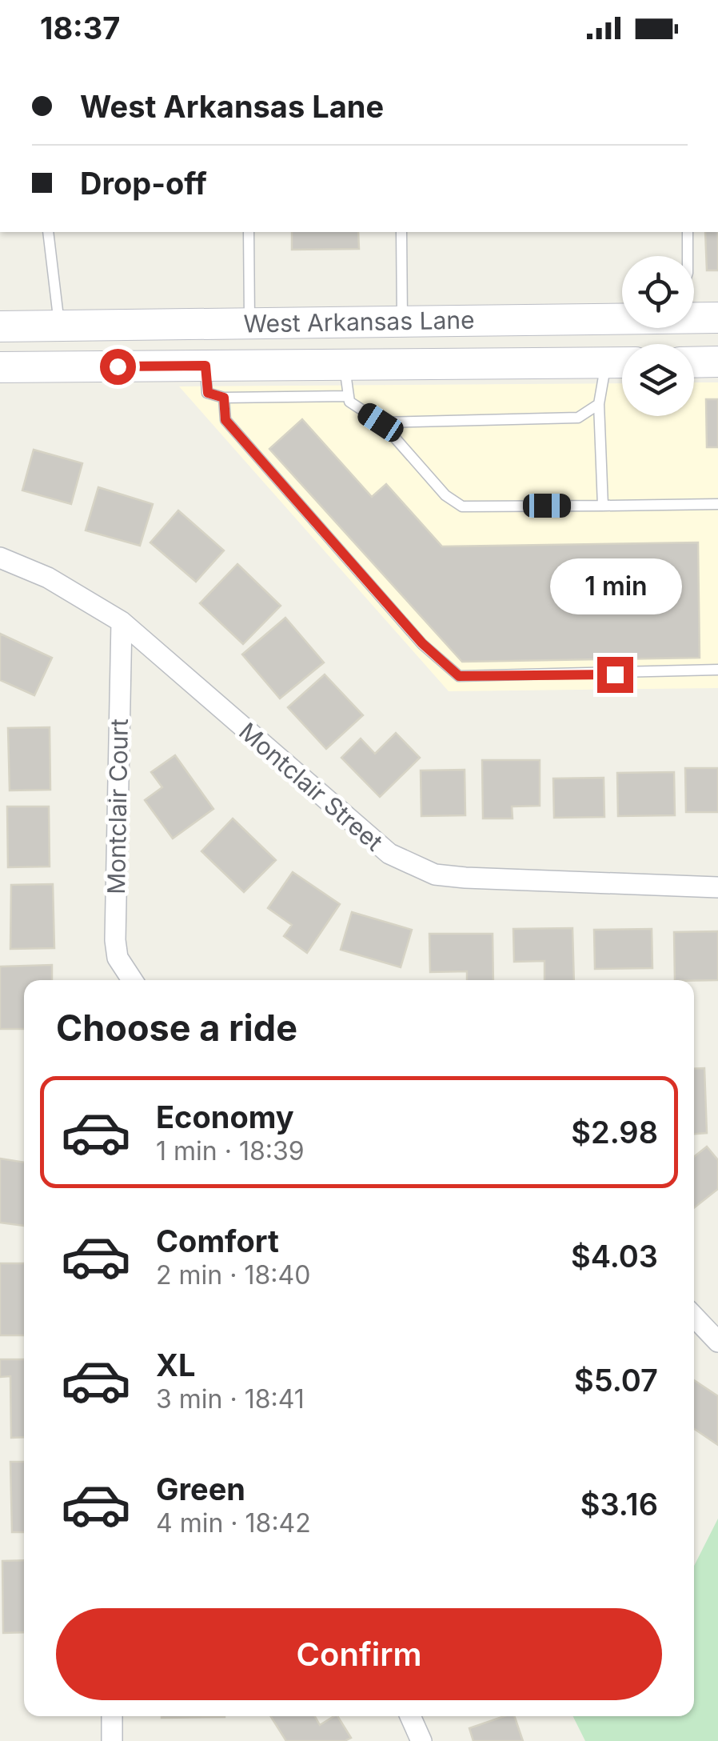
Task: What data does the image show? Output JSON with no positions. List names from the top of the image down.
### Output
{
  "streets": {
    "main road": ["West Arkansas Lane"],
    "street": ["Montclair Street", "Montclair Court"]
  },
  "crossings": [
    ["Montclair Street", "Montclair Court"]
  ],
  "page": {
    "status": "18:37",
    "banner": ["West Arkansas Lane", "Drop-off"],
    "bubble": "1 min",
    "heading": "Choose a ride",
    "list": [
      {
        "name": "Economy",
        "note": "1 min · 18:39",
        "value": "$2.98"
      },
      {
        "name": "Comfort",
        "note": "2 min · 18:40",
        "value": "$4.03"
      },
      {
        "name": "XL",
        "note": "3 min · 18:41",
        "value": "$5.07"
      },
      {
        "name": "Green",
        "note": "4 min · 18:42",
        "value": "$3.16"
      }
    ],
    "buttons": "Confirm"
  }
}
